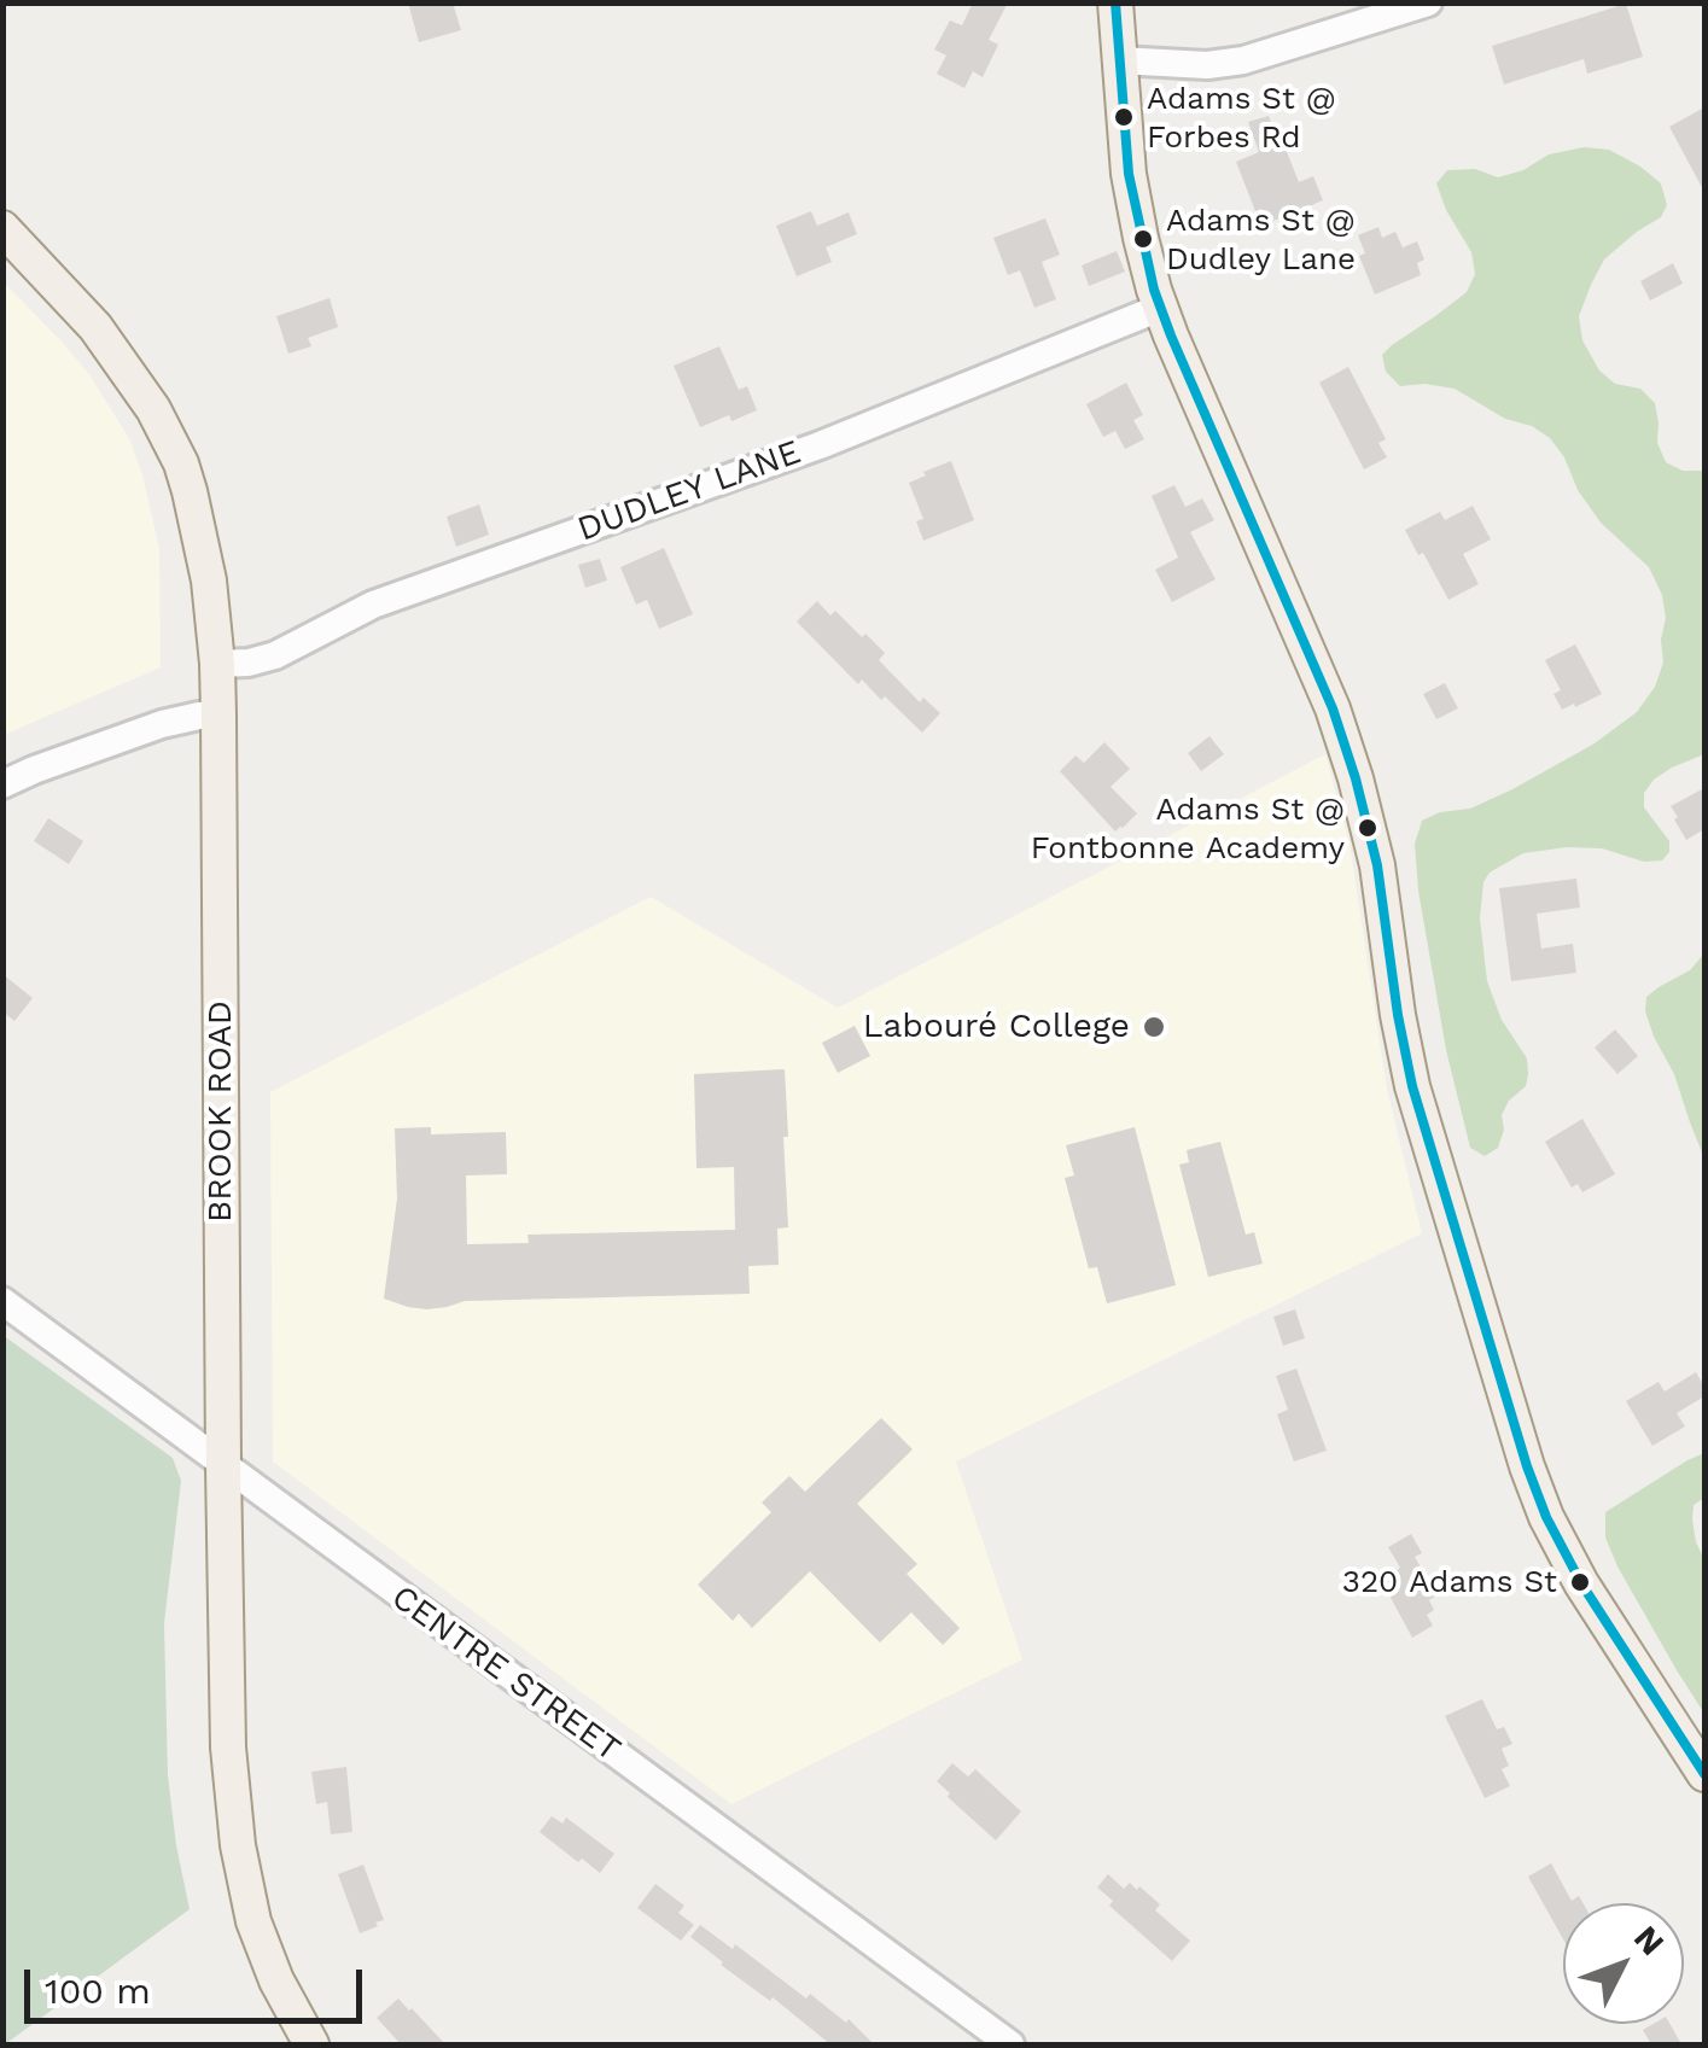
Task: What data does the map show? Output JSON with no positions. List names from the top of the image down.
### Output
{
  "streets": {
    "main road": ["BROOK ROAD"],
    "street": ["DUDLEY LANE", "CENTRE STREET"]
  },
  "crossings": [
    ["DUDLEY LANE", "BROOK ROAD"],
    ["BROOK ROAD", "CENTRE STREET"]
  ],
  "places": [
    "Adams St @ Forbes Rd",
    "Adams St @ Dudley Lane",
    "Adams St @ Fontbonne Academy",
    "Labouré College",
    "320 Adams St"
  ],
  "scale_bar": "100 m",
  "north": "top right"
}
